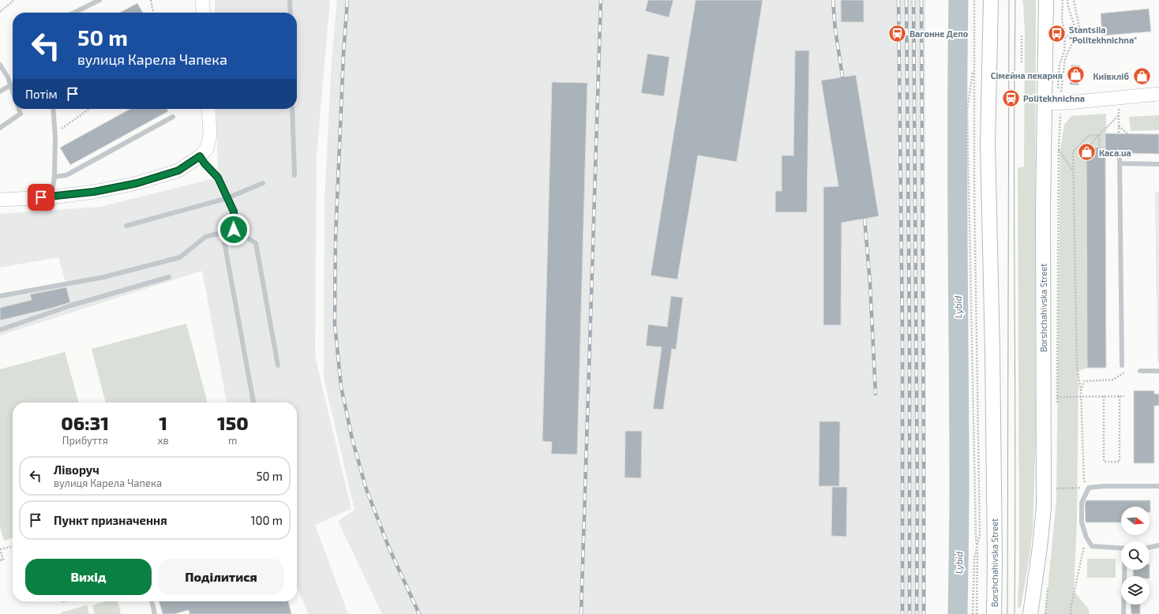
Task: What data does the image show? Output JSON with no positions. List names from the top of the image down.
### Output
{
  "streets": {
    "main road": ["Borshchahivska Street"]
  },
  "water": ["Lybid"],
  "places": {
    "station": ["Вагонне Депо", "Politekhnichna"],
    "bus stop": ["Stantsiia \"Politekhnichna\""],
    "shop": ["Сімейна пекарня", "Київхліб", "Каса.ua"]
  },
  "north": "right",
  "page": {
    "turn": ["50 m", "вулиця Карела Чапека"],
    "then": "Потім",
    "eta": [
      "06:31",
      "Прибуття",
      "1",
      "хв",
      "150",
      "m"
    ],
    "list": [
      {
        "name": "Ліворуч",
        "note": "вулиця Карела Чапека",
        "value": "50 m"
      },
      {
        "name": "Пункт призначення",
        "value": "100 m"
      }
    ],
    "buttons": ["Вихід", "Поділитися"]
  }
}
